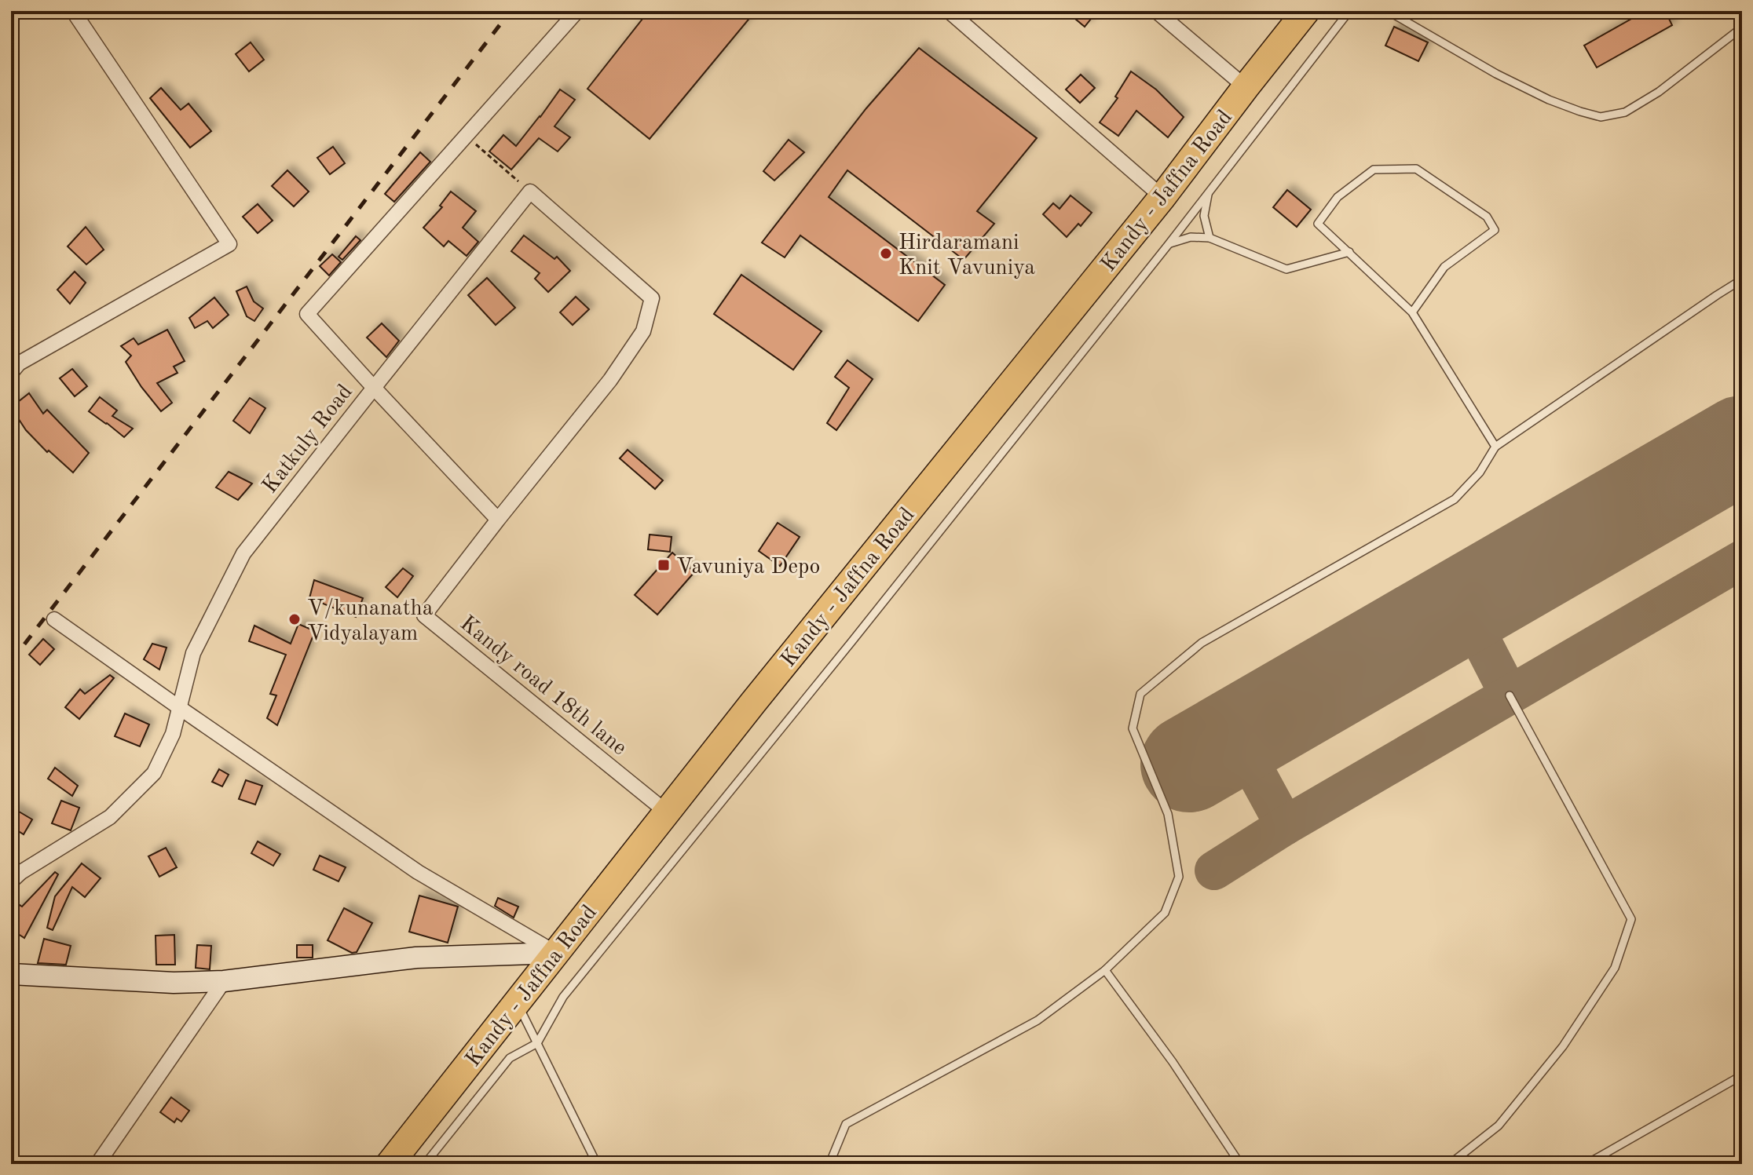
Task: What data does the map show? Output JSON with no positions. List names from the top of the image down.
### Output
{
  "streets": {
    "highway": ["Kandy - Jaffna Road"],
    "street": ["Katkuly Road", "Kandy road 18th lane"]
  },
  "crossings": [
    ["Kandy - Jaffna Road", "Kandy road 18th lane"]
  ],
  "places": {
    "other": ["Hirdaramani Knit Vavuniya", "V/kunanatha Vidyalayam"],
    "transit": ["Vavuniya Depo"]
  }
}
